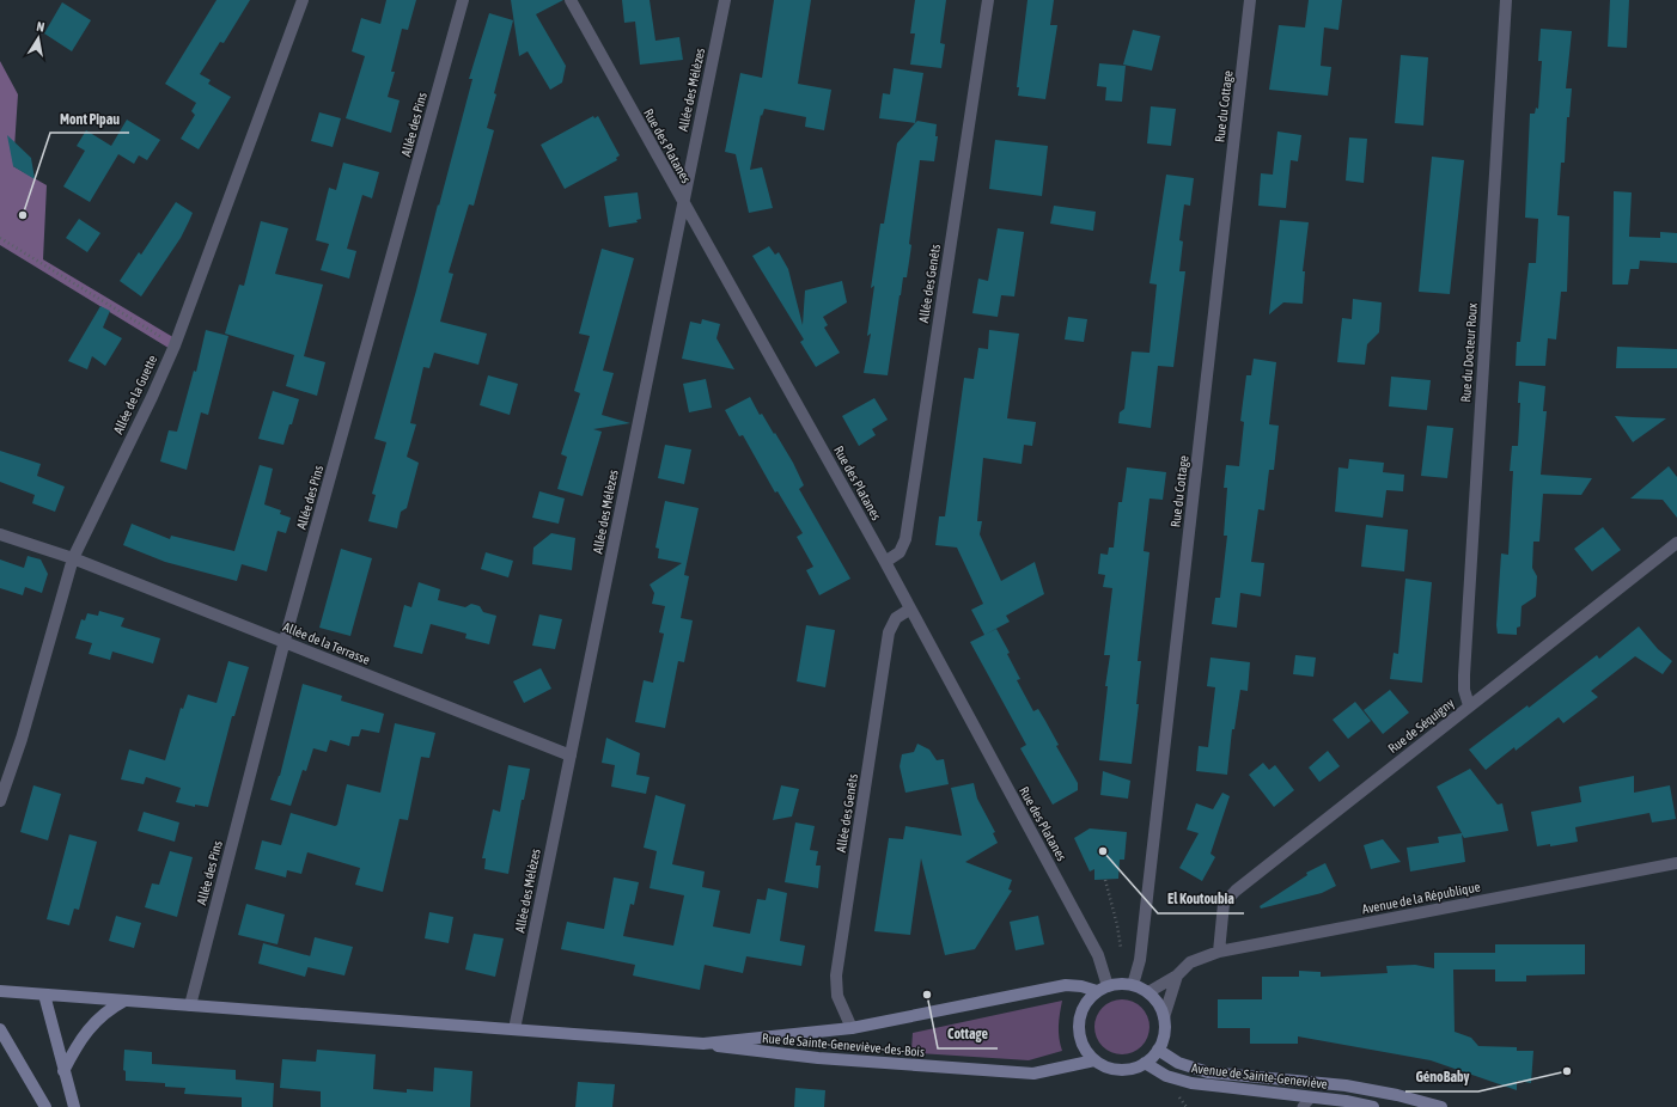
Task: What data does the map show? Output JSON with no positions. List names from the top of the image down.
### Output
{
  "streets": {
    "main road": ["Rue de Sainte-Geneviève-des-Bois", "Avenue de Sainte-Geneviève"],
    "street": [
      "Allée des Mélèzes",
      "Rue du Cottage",
      "Allée des Pins",
      "Rue des Platanes",
      "Allée des Genêts",
      "Rue du Docteur Roux",
      "Allée de la Guette",
      "Allée de la Terrasse",
      "Rue de Séquigny",
      "Avenue de la République"
    ]
  },
  "crossings": [
    ["Allée des Mélèzes", "Rue des Platanes"],
    ["Allée des Mélèzes", "Allée de la Terrasse"],
    ["Rue du Cottage", "Rue des Platanes"],
    ["Rue du Cottage", "Avenue de la République"],
    ["Rue du Cottage", "Rue de Sainte-Geneviève-des-Bois"],
    ["Rue du Cottage", "Avenue de Sainte-Geneviève"],
    ["Allée des Pins", "Allée de la Terrasse"],
    ["Rue des Platanes", "Allée des Genêts"],
    ["Rue des Platanes", "Avenue de la République"],
    ["Rue des Platanes", "Rue de Sainte-Geneviève-des-Bois"],
    ["Rue des Platanes", "Avenue de Sainte-Geneviève"],
    ["Rue du Docteur Roux", "Rue de Séquigny"],
    ["Allée de la Guette", "Allée de la Terrasse"],
    ["Rue de Séquigny", "Avenue de la République"],
    ["Avenue de la République", "Rue de Sainte-Geneviève-des-Bois"],
    ["Avenue de la République", "Avenue de Sainte-Geneviève"],
    ["Rue de Sainte-Geneviève-des-Bois", "Avenue de Sainte-Geneviève"]
  ],
  "places": [
    "Mont Pipau",
    "El Koutoubia",
    "Cottage",
    "GénoBaby"
  ],
  "north": "top"
}
